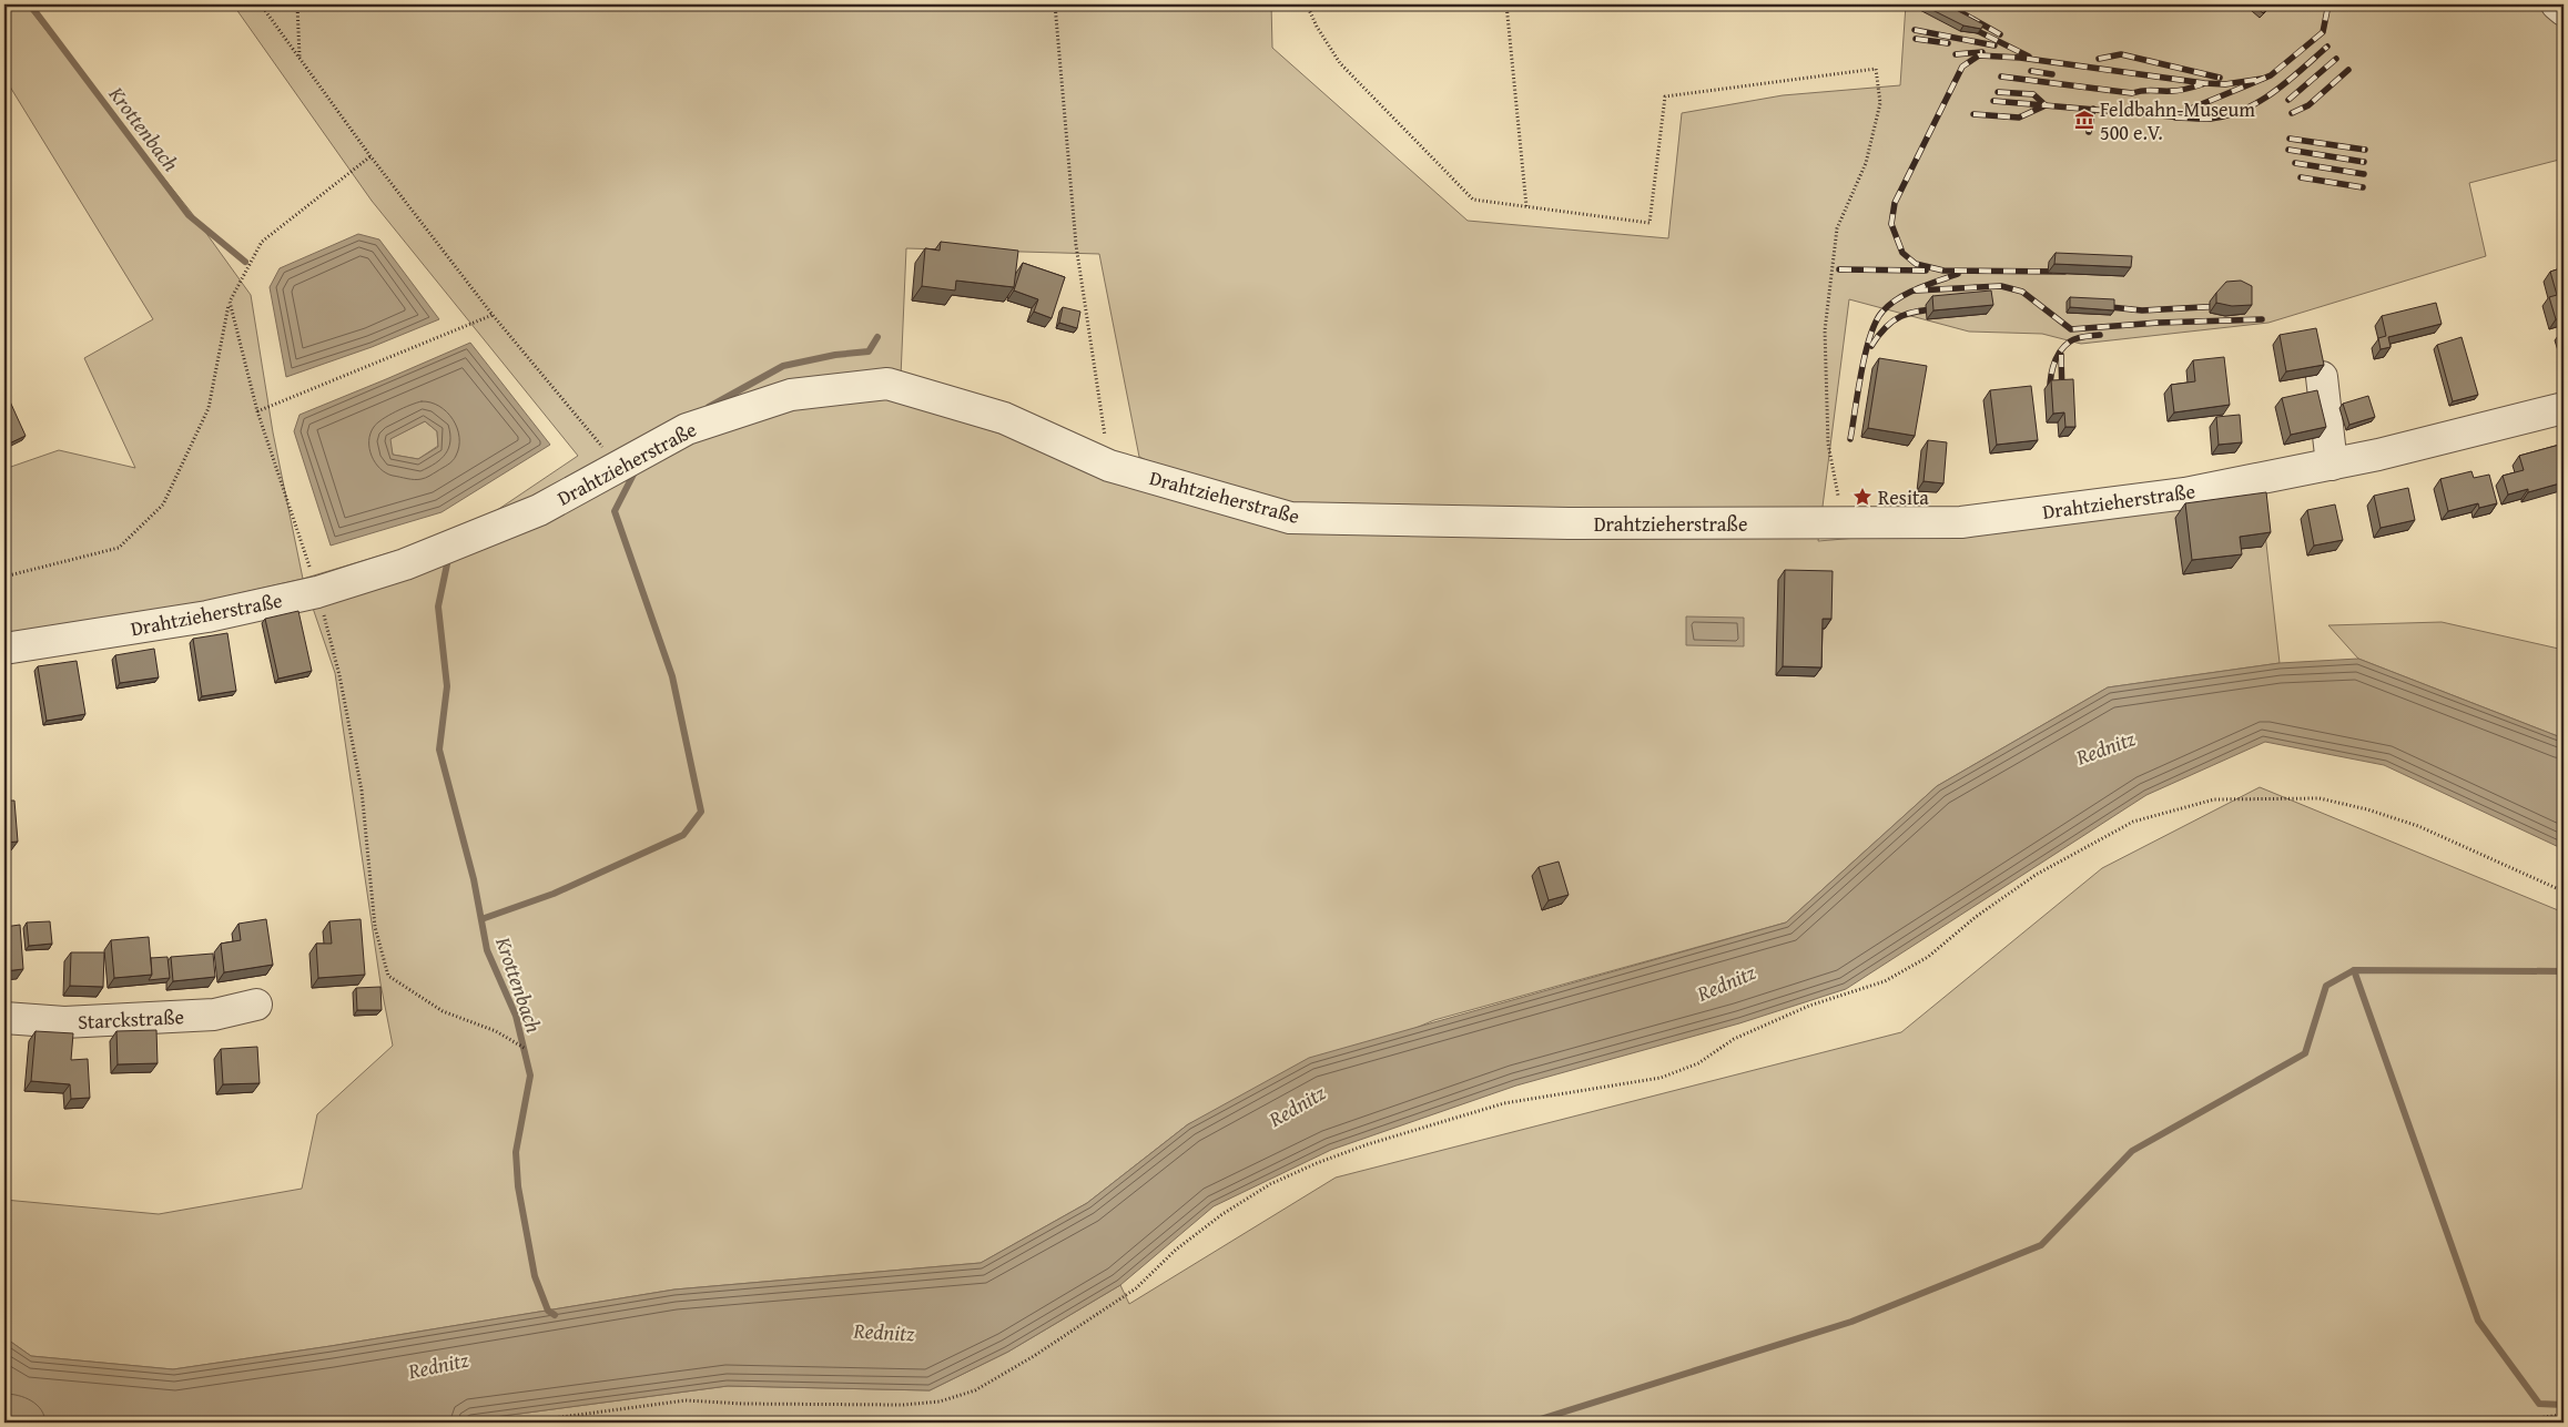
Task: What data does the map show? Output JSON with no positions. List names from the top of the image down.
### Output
{
  "streets": {
    "street": ["Drahtzieherstraße", "Starckstraße"]
  },
  "water": ["Krottenbach", "Rednitz"],
  "places": {
    "museum": ["Feldbahn-Museum 500 e.V."],
    "place": ["Resita"]
  }
}
